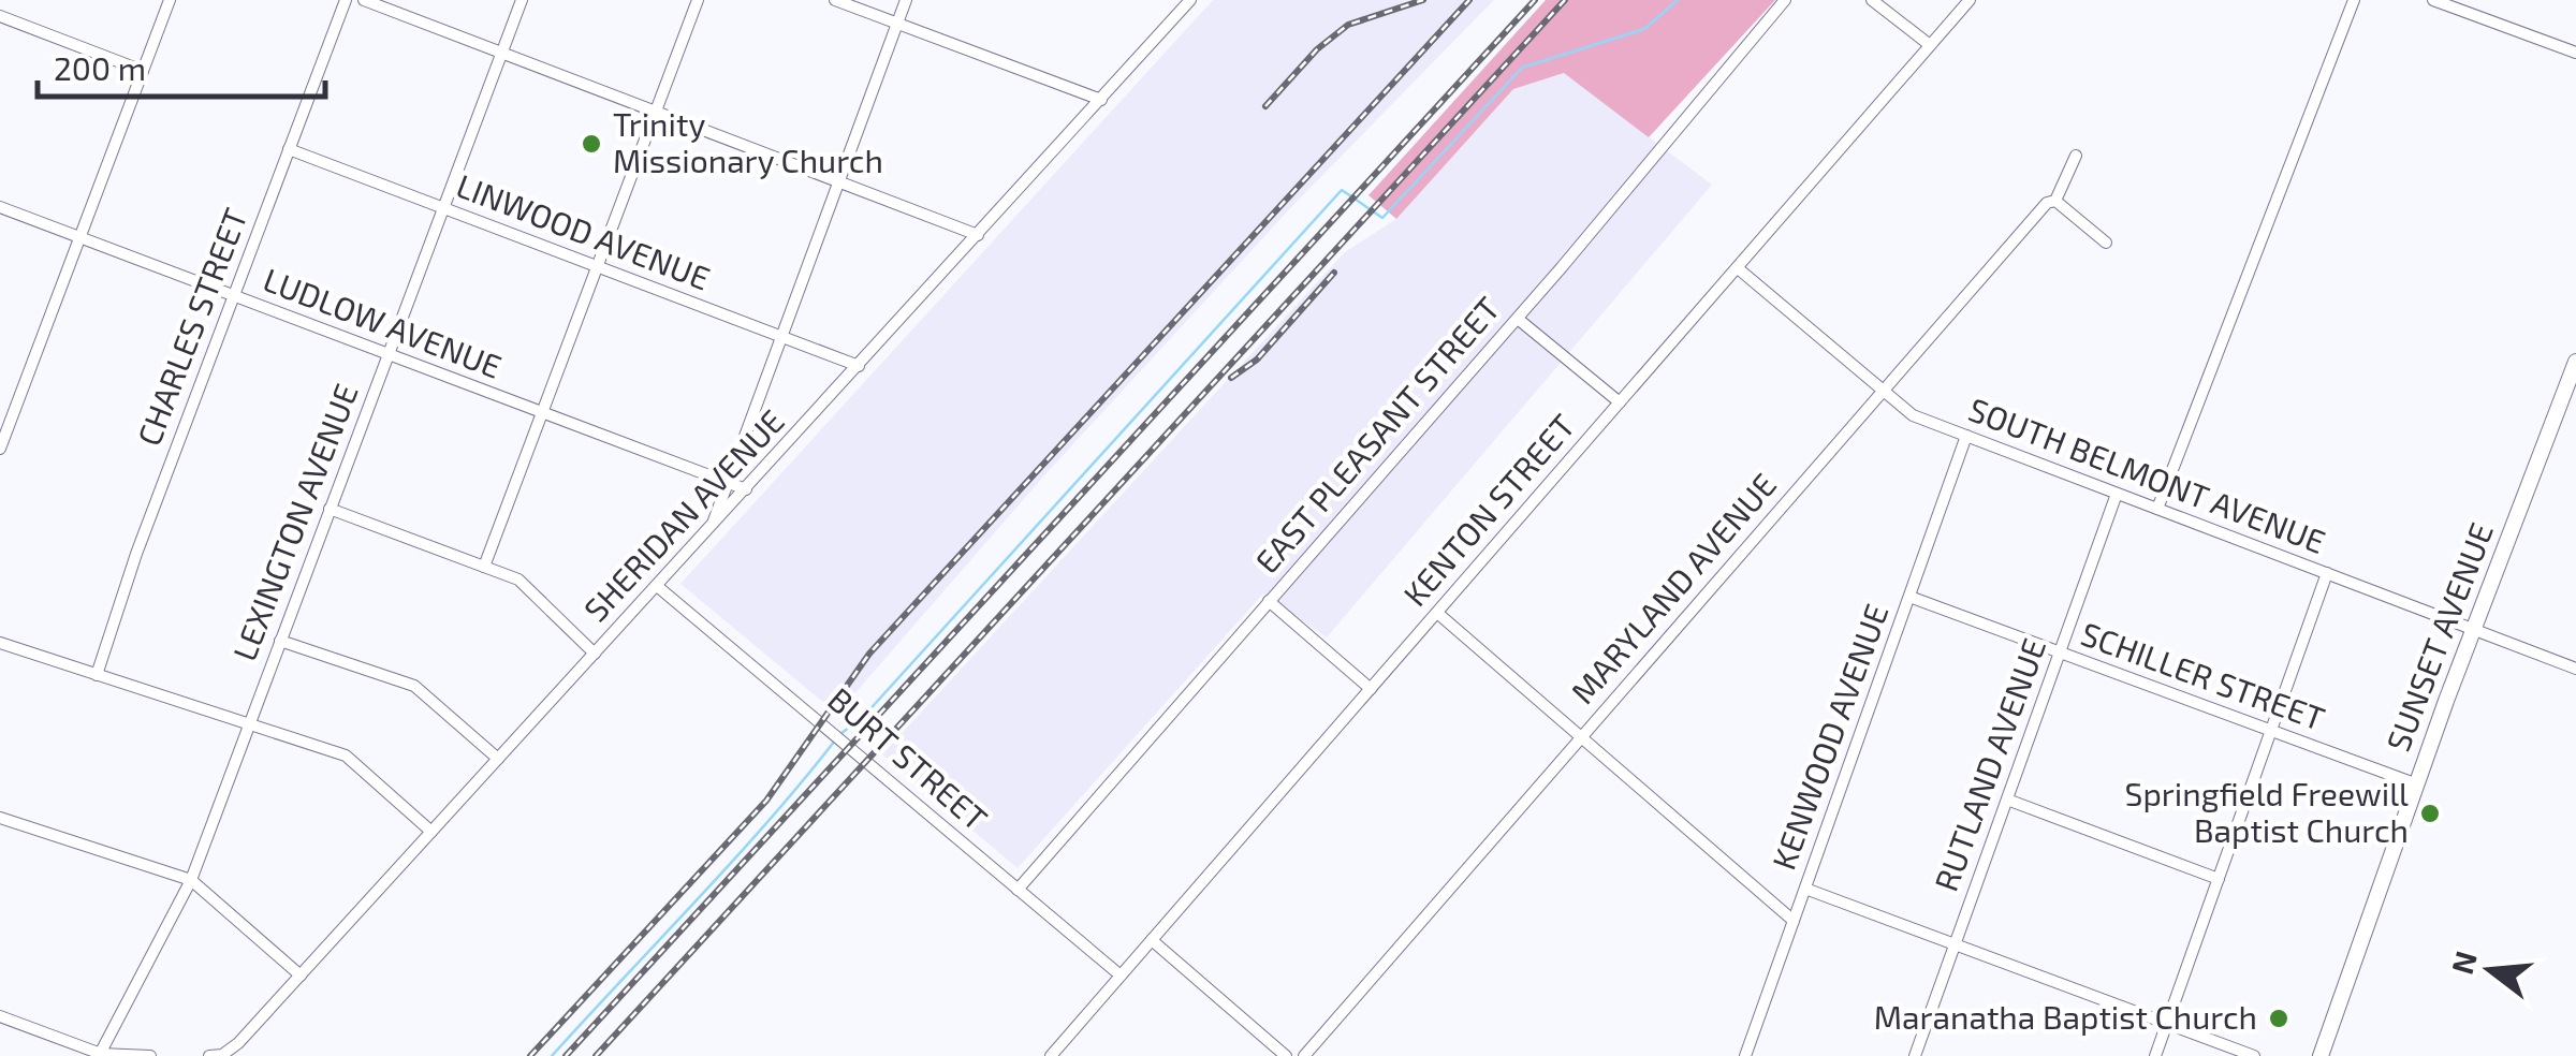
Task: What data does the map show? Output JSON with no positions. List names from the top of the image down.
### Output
{
  "streets": {
    "street": [
      "LINWOOD AVENUE",
      "LUDLOW AVENUE",
      "CHARLES STREET",
      "EAST PLEASANT STREET",
      "SOUTH BELMONT AVENUE",
      "KENTON STREET",
      "SHERIDAN AVENUE",
      "LEXINGTON AVENUE",
      "MARYLAND AVENUE",
      "SUNSET AVENUE",
      "SCHILLER STREET",
      "KENWOOD AVENUE",
      "BURT STREET",
      "RUTLAND AVENUE"
    ]
  },
  "crossings": [
    ["LINWOOD AVENUE", "CHARLES STREET"],
    ["LINWOOD AVENUE", "SHERIDAN AVENUE"],
    ["LINWOOD AVENUE", "LEXINGTON AVENUE"],
    ["LUDLOW AVENUE", "CHARLES STREET"],
    ["LUDLOW AVENUE", "SHERIDAN AVENUE"],
    ["LUDLOW AVENUE", "LEXINGTON AVENUE"],
    ["EAST PLEASANT STREET", "BURT STREET"],
    ["SOUTH BELMONT AVENUE", "KENTON STREET"],
    ["SOUTH BELMONT AVENUE", "MARYLAND AVENUE"],
    ["SOUTH BELMONT AVENUE", "SUNSET AVENUE"],
    ["SOUTH BELMONT AVENUE", "KENWOOD AVENUE"],
    ["SOUTH BELMONT AVENUE", "RUTLAND AVENUE"],
    ["KENTON STREET", "BURT STREET"],
    ["SHERIDAN AVENUE", "BURT STREET"],
    ["SUNSET AVENUE", "SCHILLER STREET"],
    ["SCHILLER STREET", "KENWOOD AVENUE"],
    ["SCHILLER STREET", "RUTLAND AVENUE"]
  ],
  "places": ["Trinity Missionary Church", "Springfield Freewill Baptist Church", "Maranatha Baptist Church"],
  "scale_bar": "200 m",
  "north": "left"
}
